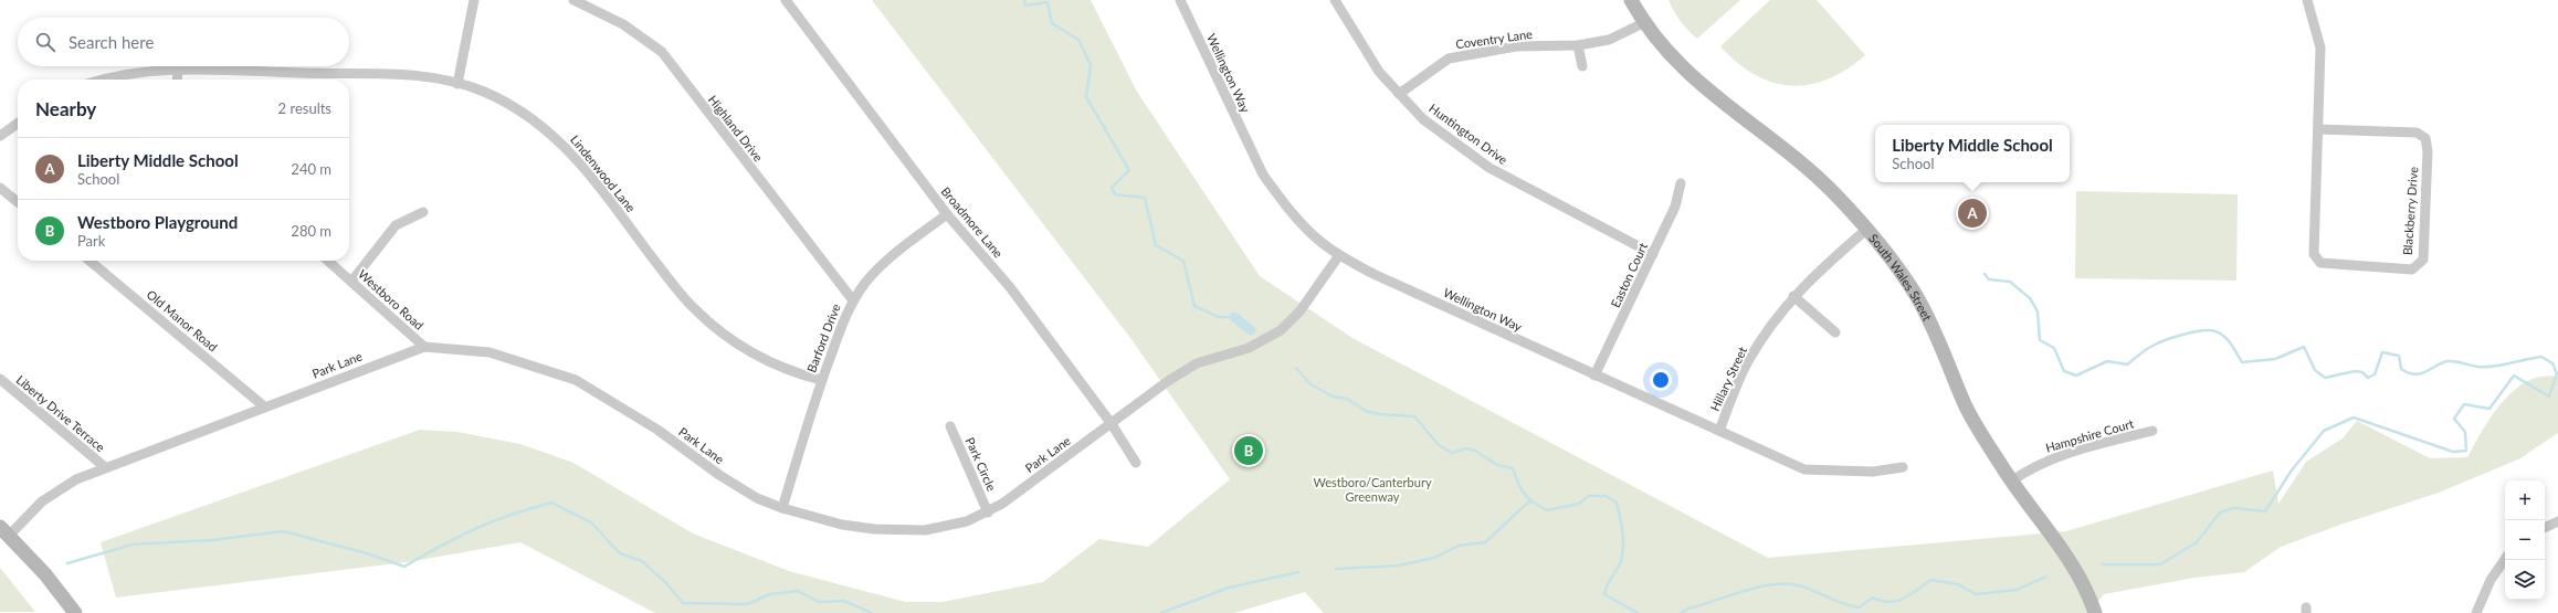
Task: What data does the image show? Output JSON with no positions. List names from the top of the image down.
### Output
{
  "streets": {
    "street": [
      "Coventry Lane",
      "Wellington Way",
      "Highland Drive",
      "Huntington Drive",
      "Lindenwood Lane",
      "Blackberry Drive",
      "Broadmore Lane",
      "Easton Court",
      "South Wales Street",
      "Westboro Road",
      "Old Manor Road",
      "Barford Drive",
      "Park Lane",
      "Hillary Street",
      "Liberty Drive Terrace",
      "Hampshire Court",
      "Park Circle"
    ]
  },
  "crossings": [
    ["Coventry Lane", "Huntington Drive"],
    ["Coventry Lane", "South Wales Street"],
    ["Wellington Way", "Easton Court"],
    ["Wellington Way", "Park Lane"],
    ["Wellington Way", "Hillary Street"],
    ["Highland Drive", "Barford Drive"],
    ["Huntington Drive", "Easton Court"],
    ["Lindenwood Lane", "Barford Drive"],
    ["Broadmore Lane", "Barford Drive"],
    ["Broadmore Lane", "Park Lane"],
    ["South Wales Street", "Hillary Street"],
    ["South Wales Street", "Hampshire Court"],
    ["Westboro Road", "Park Lane"],
    ["Old Manor Road", "Park Lane"],
    ["Barford Drive", "Park Lane"],
    ["Park Lane", "Liberty Drive Terrace"],
    ["Park Lane", "Park Circle"]
  ],
  "parks": ["Westboro/Canterbury Greenway"],
  "page": {
    "search": "Search here",
    "heading": ["Nearby", "2 results"],
    "popup": ["Liberty Middle School", "School"],
    "list": [
      {
        "mark": "A",
        "name": "Liberty Middle School",
        "note": "School",
        "value": "240 m"
      },
      {
        "mark": "B",
        "name": "Westboro Playground",
        "note": "Park",
        "value": "280 m"
      }
    ],
    "pins": ["A", "B"],
    "map_buttons": ["+", "−"]
  }
}
